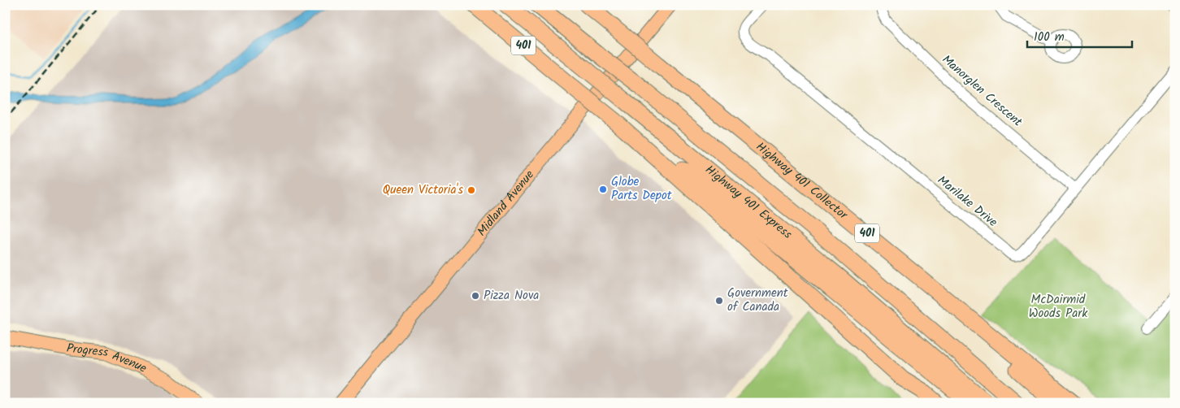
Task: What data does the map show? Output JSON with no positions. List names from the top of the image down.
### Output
{
  "streets": {
    "highway": ["401", "Highway 401 Collector", "Highway 401 Express"],
    "main road": ["Midland Avenue", "Progress Avenue"],
    "street": ["Manorglen Crescent", "Marilake Drive"]
  },
  "crossings": [
    ["Manorglen Crescent", "Marilake Drive"]
  ],
  "parks": ["McDairmid Woods Park"],
  "places": [
    "Globe Parts Depot",
    "Queen Victoria's",
    "Pizza Nova",
    "Government of Canada"
  ],
  "scale_bar": "100 m"
}
